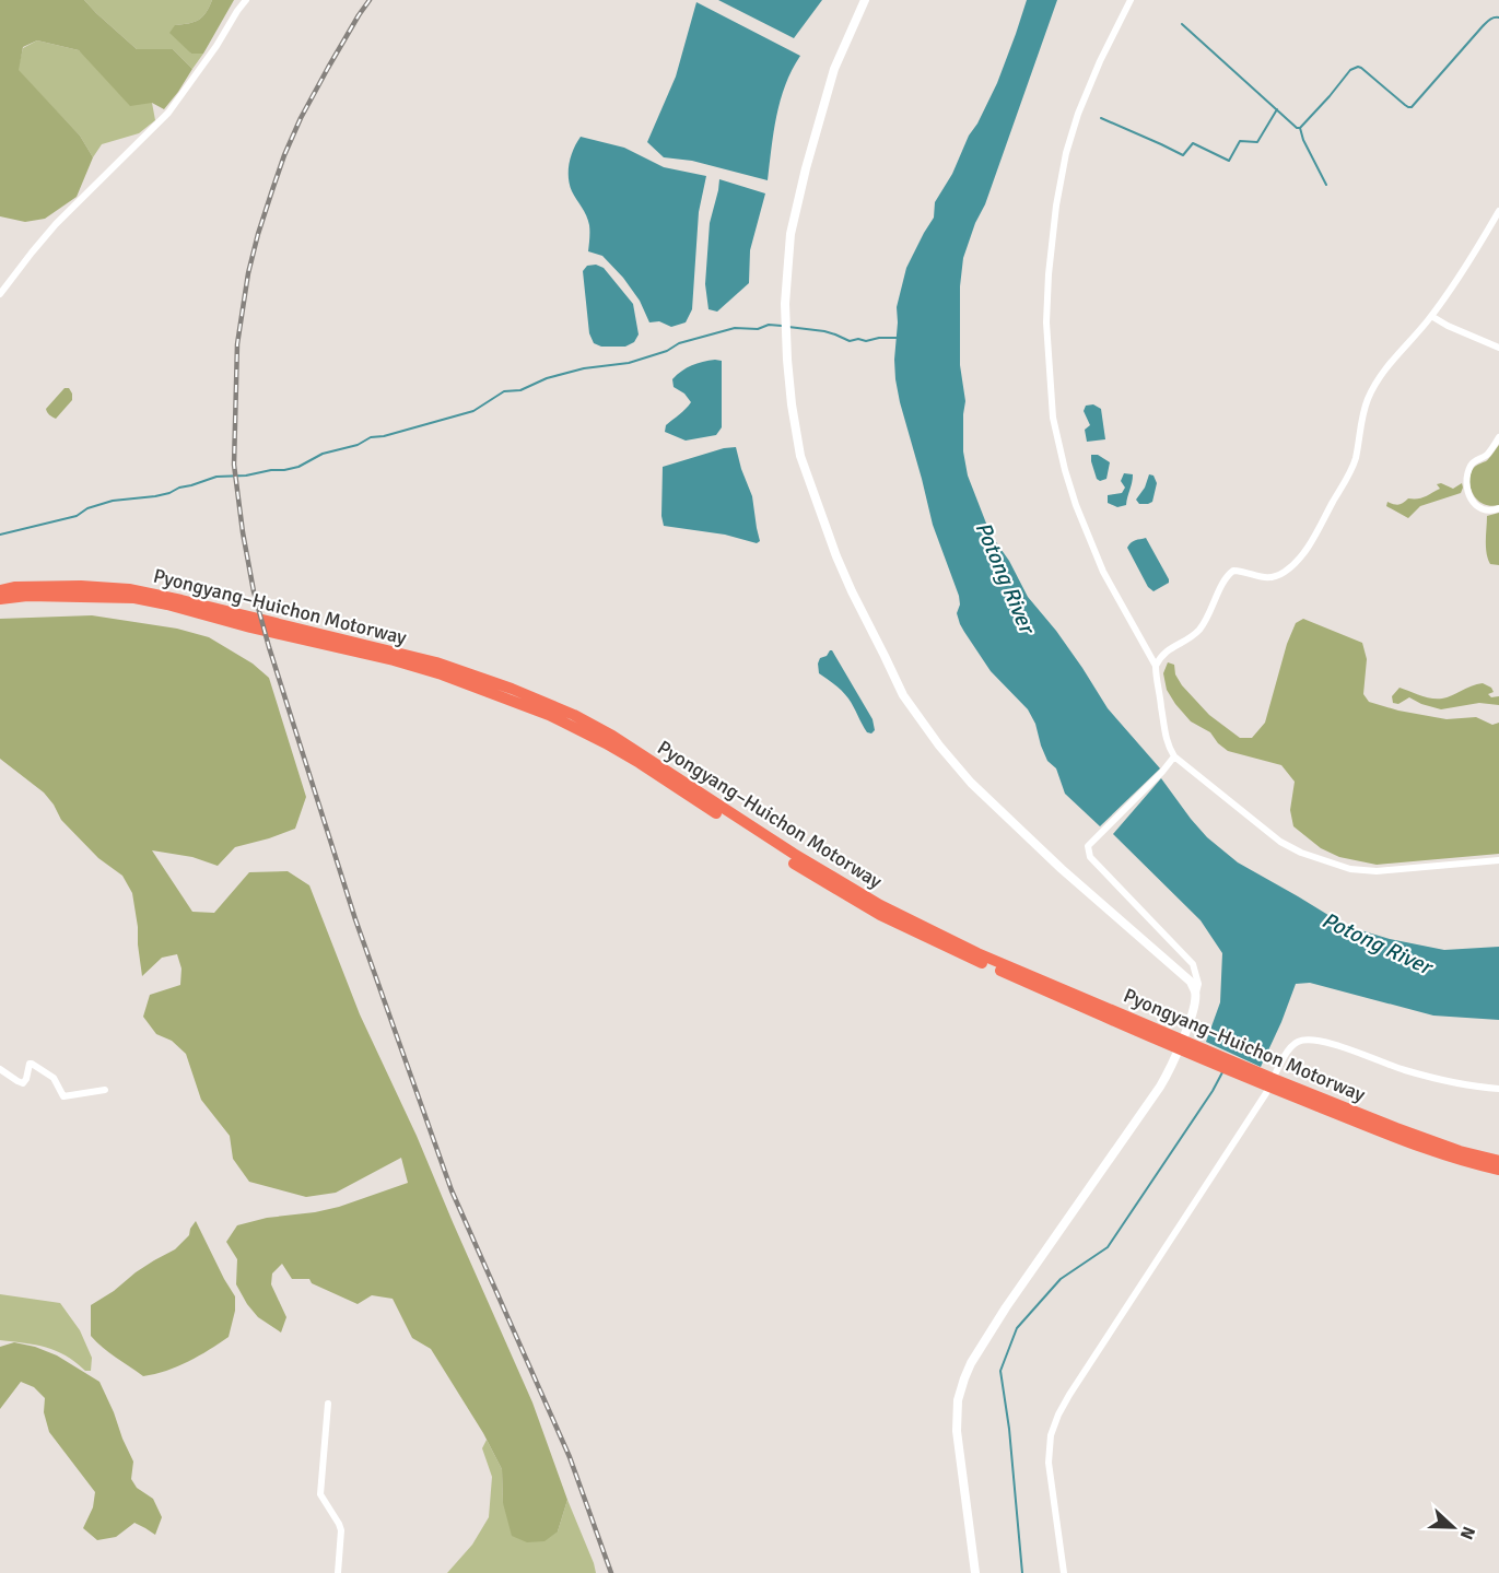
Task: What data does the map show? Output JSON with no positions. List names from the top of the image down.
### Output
{
  "streets": {
    "highway": ["Pyongyang–Huichon Motorway"]
  },
  "water": ["Potong River"],
  "north": "right"
}
